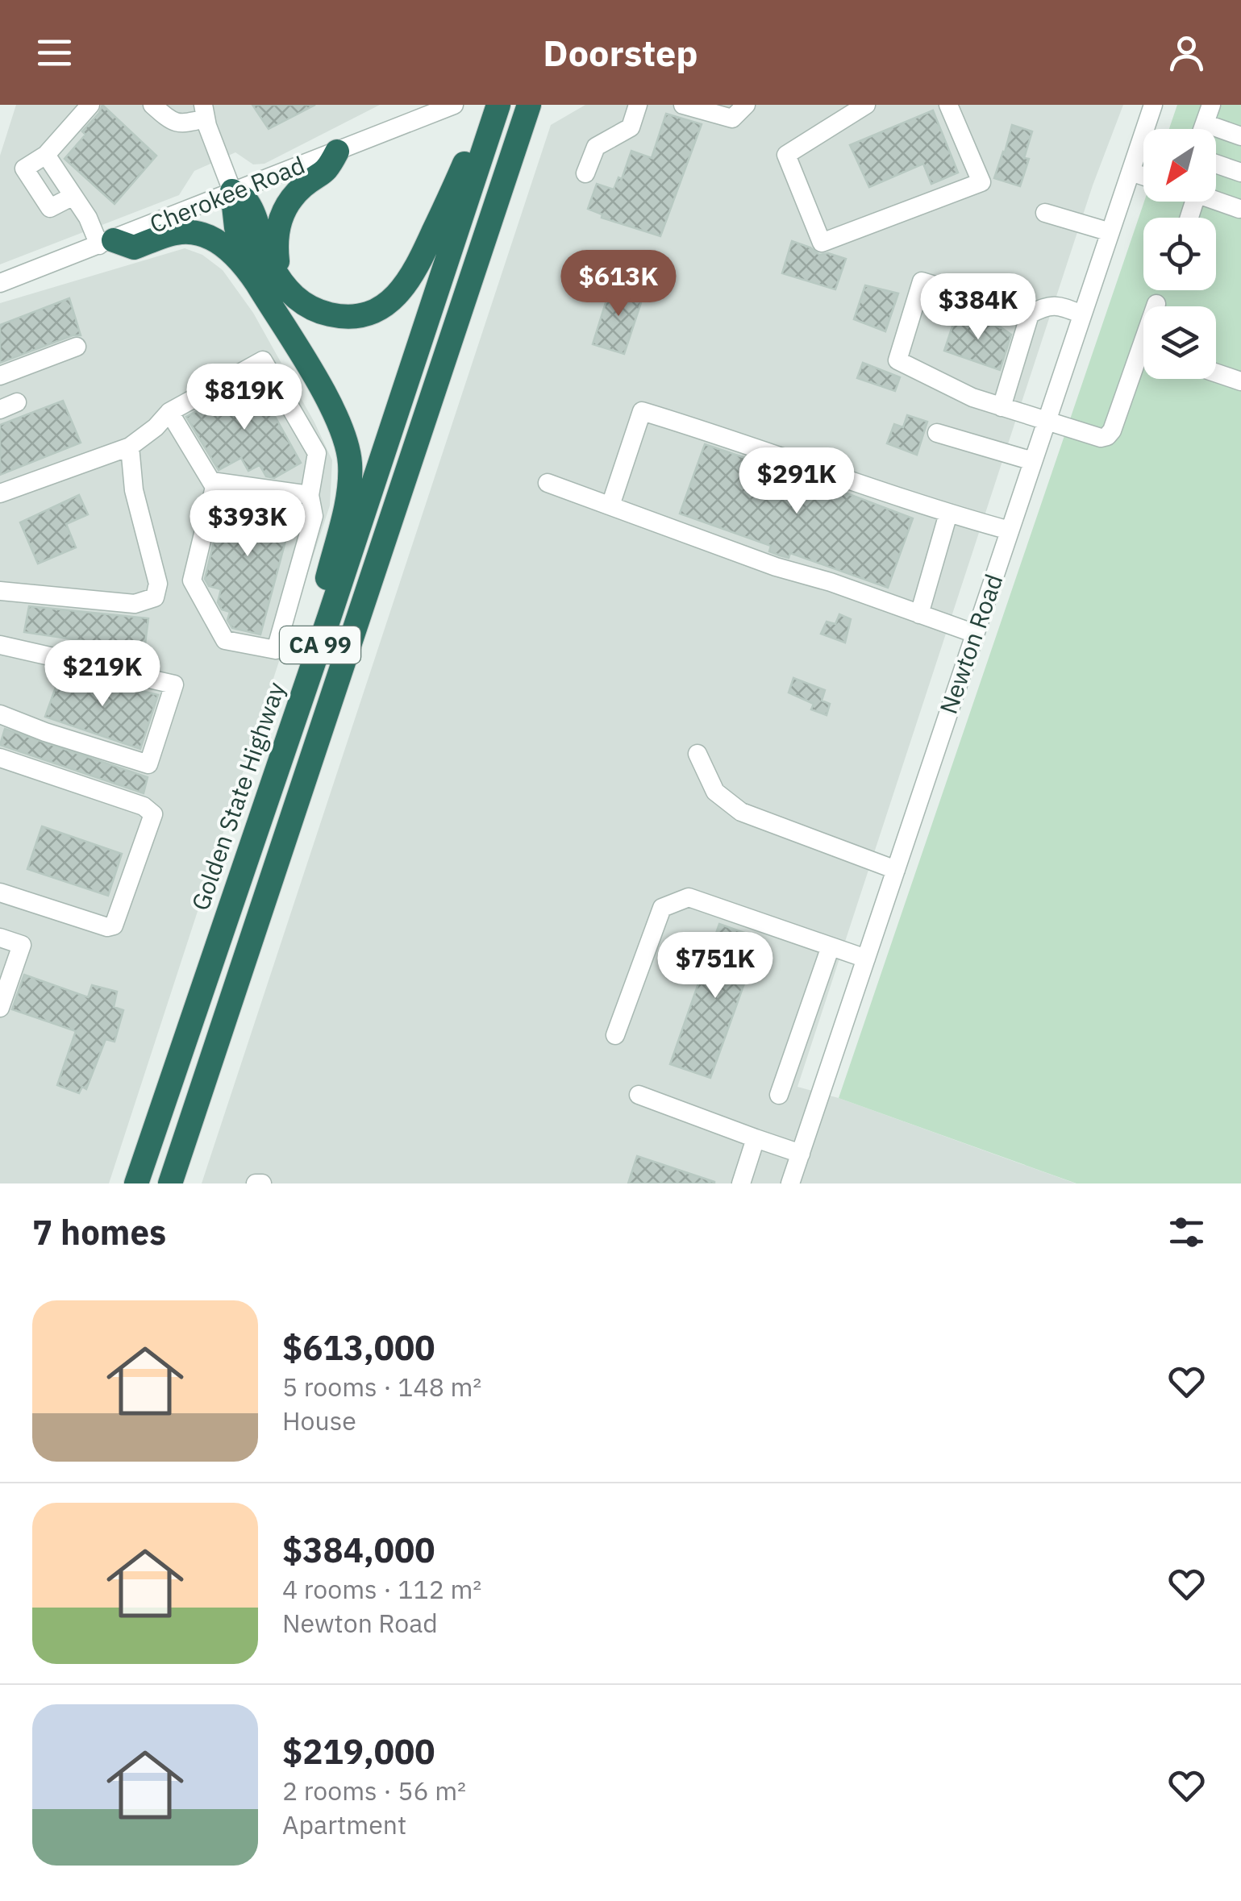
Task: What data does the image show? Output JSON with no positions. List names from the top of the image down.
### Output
{
  "streets": {
    "highway": ["CA 99", "Golden State Highway"],
    "street": ["Cherokee Road", "Newton Road"]
  },
  "north": "bottom left",
  "page": {
    "header": "Doorstep",
    "price": [
      "$613K",
      "$384K",
      "$819K",
      "$291K",
      "$393K",
      "$219K",
      "$751K"
    ],
    "heading": "7 homes",
    "list": [
      {
        "name": "$613,000",
        "note": "5 rooms · 148 m² · House"
      },
      {
        "name": "$384,000",
        "note": "4 rooms · 112 m² · Newton Road"
      },
      {
        "name": "$219,000",
        "note": "2 rooms · 56 m² · Apartment"
      }
    ]
  }
}
